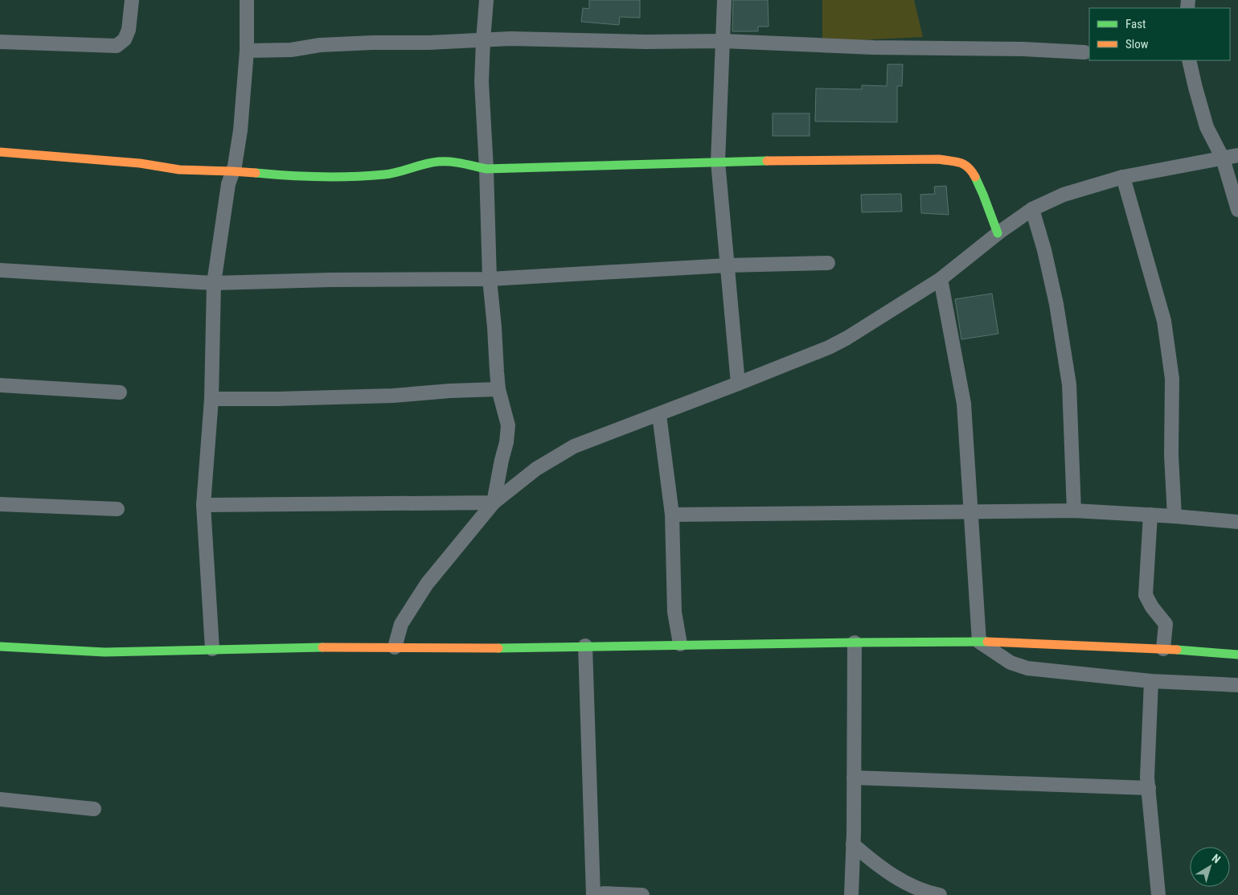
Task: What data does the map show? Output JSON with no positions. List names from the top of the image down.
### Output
{
  "legend": ["Fast", "Slow"],
  "north": "top right"
}
